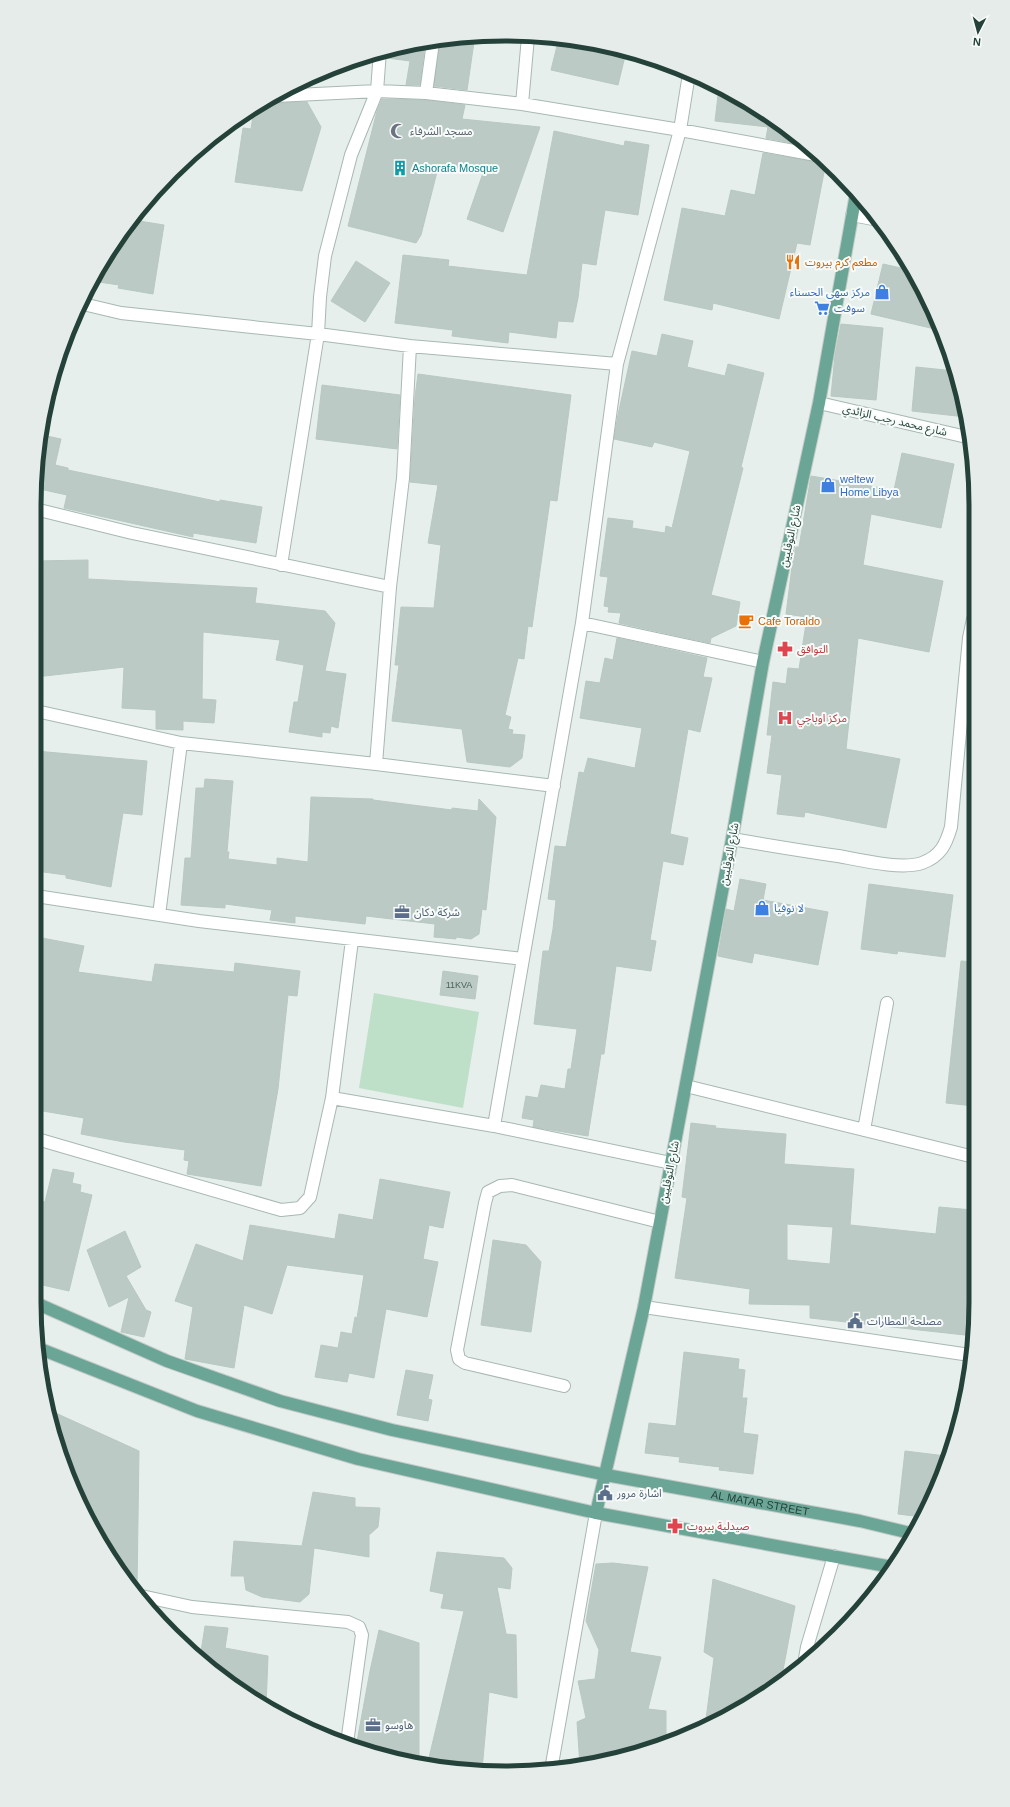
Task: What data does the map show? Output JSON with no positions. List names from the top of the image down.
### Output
{
  "streets": {
    "main road": ["شارع النوفليين", "AL MATAR STREET"],
    "street": ["شارع محمد رجب الزائدي"]
  },
  "crossings": [
    ["شارع محمد رجب الزائدي", "شارع النوفليين"],
    ["شارع النوفليين", "AL MATAR STREET"]
  ],
  "places": {
    "mosque": ["مسجد الشرفاء"],
    "building": ["Ashorafa Mosque"],
    "restaurant": ["مطعم كرم بيروت"],
    "shop": ["مركز سهى الحسناء", "weltew Home Libya", "لا نوفيا"],
    "supermarket": ["سوفت"],
    "cafe": ["Cafe Toraldo"],
    "pharmacy": ["التوافق", "صيدلية بيروت"],
    "hospital": ["مركز اوباجي"],
    "office": ["شركة دكان", "هاوسو"],
    "public building": ["مصلحة المطارات", "اشارة مرور"]
  },
  "house_numbers": ["11KVA"],
  "north": "bottom"
}
